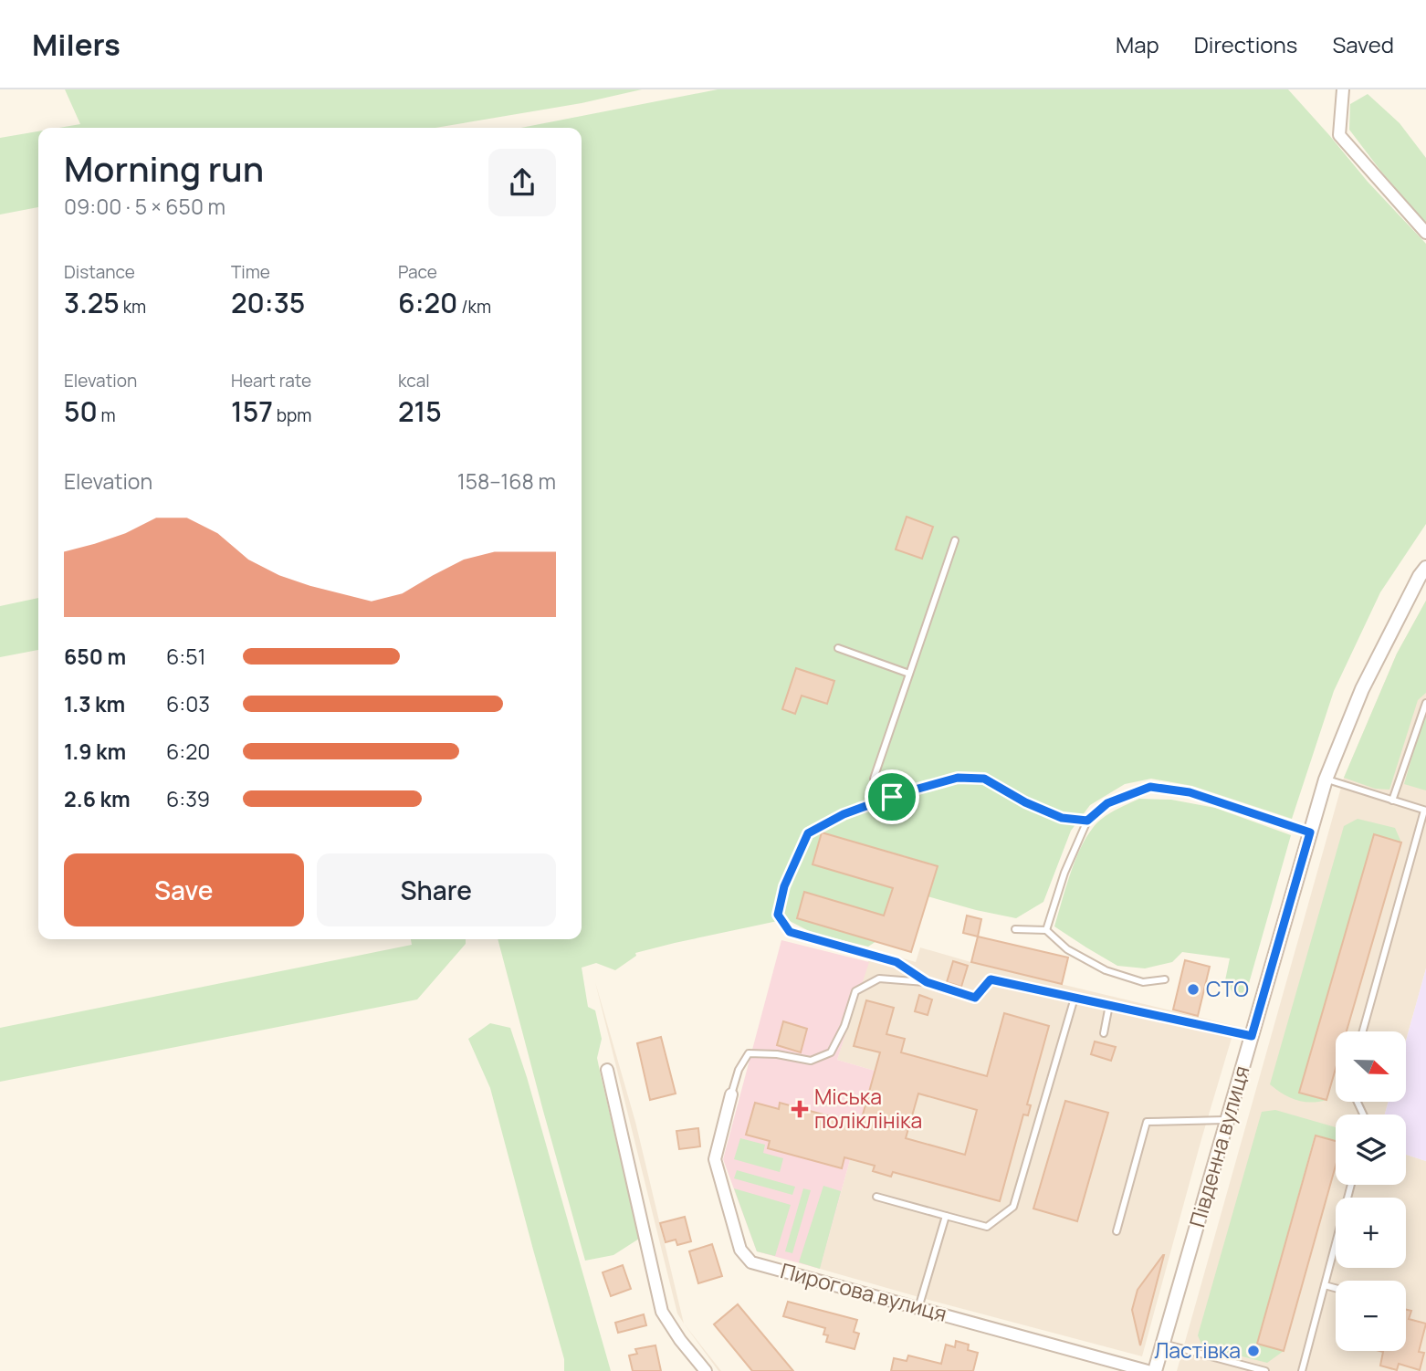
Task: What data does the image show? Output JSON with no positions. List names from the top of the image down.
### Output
{
  "streets": {
    "street": ["Південна вулиця", "Пирогова вулиця"]
  },
  "places": {
    "other": ["СТО", "Ластівка"],
    "health": ["Міська поліклініка"]
  },
  "north": "right",
  "page": {
    "header": "Milers",
    "nav": ["Map", "Directions", "Saved"],
    "heading": ["Morning run", "09:00 · 5 × 650 m"],
    "stats": [
      ["Distance", "3.25 km"],
      ["Time", "20:35"],
      ["Pace", "6:20 /km"],
      ["Elevation", "50 m"],
      ["Heart rate", "157 bpm"],
      ["kcal", "215"]
    ],
    "chart": ["Elevation", "158–168 m"],
    "list": [
      {
        "name": "650 m",
        "note": "6:51"
      },
      {
        "name": "1.3 km",
        "note": "6:03"
      },
      {
        "name": "1.9 km",
        "note": "6:20"
      },
      {
        "name": "2.6 km",
        "note": "6:39"
      }
    ],
    "buttons": ["Save", "Share"],
    "map_buttons": ["+", "−"]
  }
}
